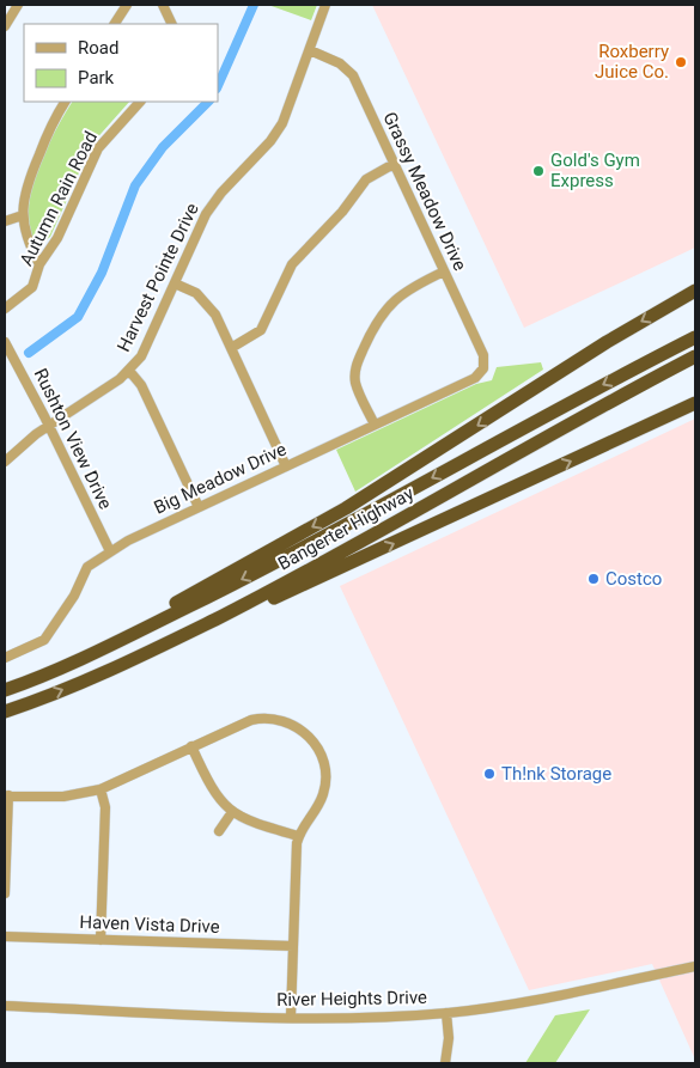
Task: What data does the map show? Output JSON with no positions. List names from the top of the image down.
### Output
{
  "streets": {
    "highway": ["Bangerter Highway"],
    "street": [
      "Grassy Meadow Drive",
      "Autumn Rain Road",
      "Harvest Pointe Drive",
      "Rushton View Drive",
      "Big Meadow Drive",
      "Haven Vista Drive",
      "River Heights Drive"
    ]
  },
  "crossings": [
    ["Grassy Meadow Drive", "Harvest Pointe Drive"],
    ["Grassy Meadow Drive", "Big Meadow Drive"],
    ["Harvest Pointe Drive", "Rushton View Drive"],
    ["Rushton View Drive", "Big Meadow Drive"]
  ],
  "places": [
    "Roxberry Juice Co.",
    "Gold's Gym Express",
    "Costco",
    "Th!nk Storage"
  ],
  "legend": ["Road", "Park"]
}
